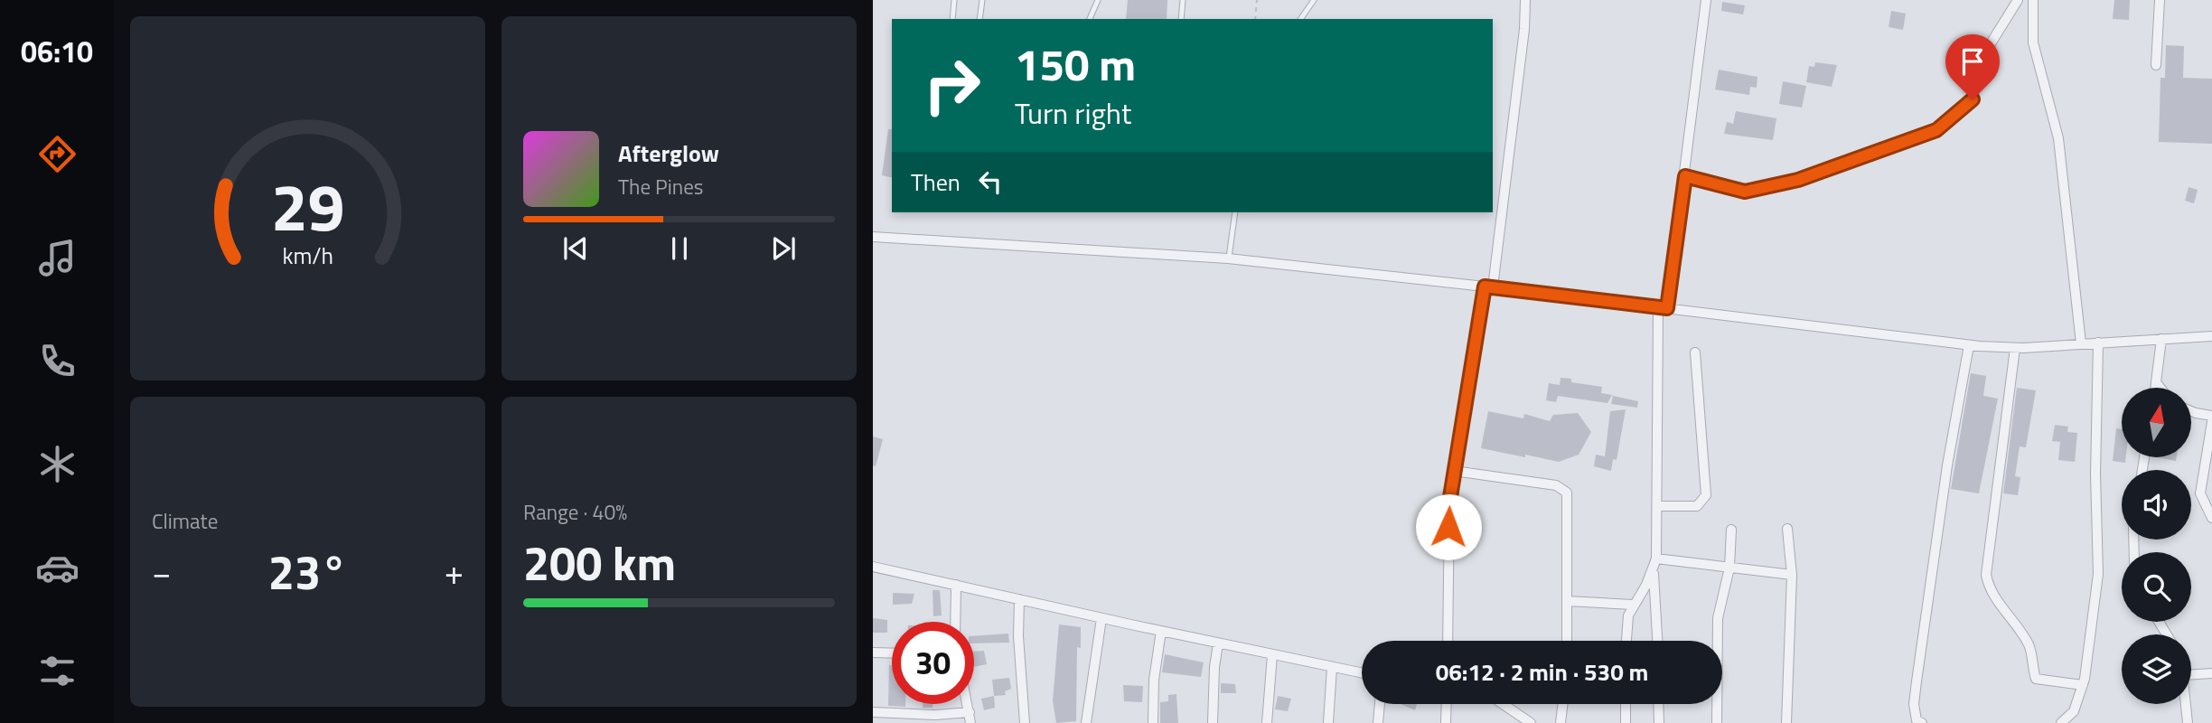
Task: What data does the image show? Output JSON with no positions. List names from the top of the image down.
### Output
{
  "north": "top",
  "page": {
    "tabs": "06:10",
    "turn": ["150 m", "Turn right"],
    "song": ["Afterglow", "The Pines"],
    "then": "Then",
    "tile": [
      "Climate",
      ["Range · 40%", "200 km"]
    ],
    "heat": ["−", "23°", "+"],
    "limit": "30",
    "trip": "06:12 · 2 min · 530 m",
    "gauge": ["29", "km/h"]
  }
}
